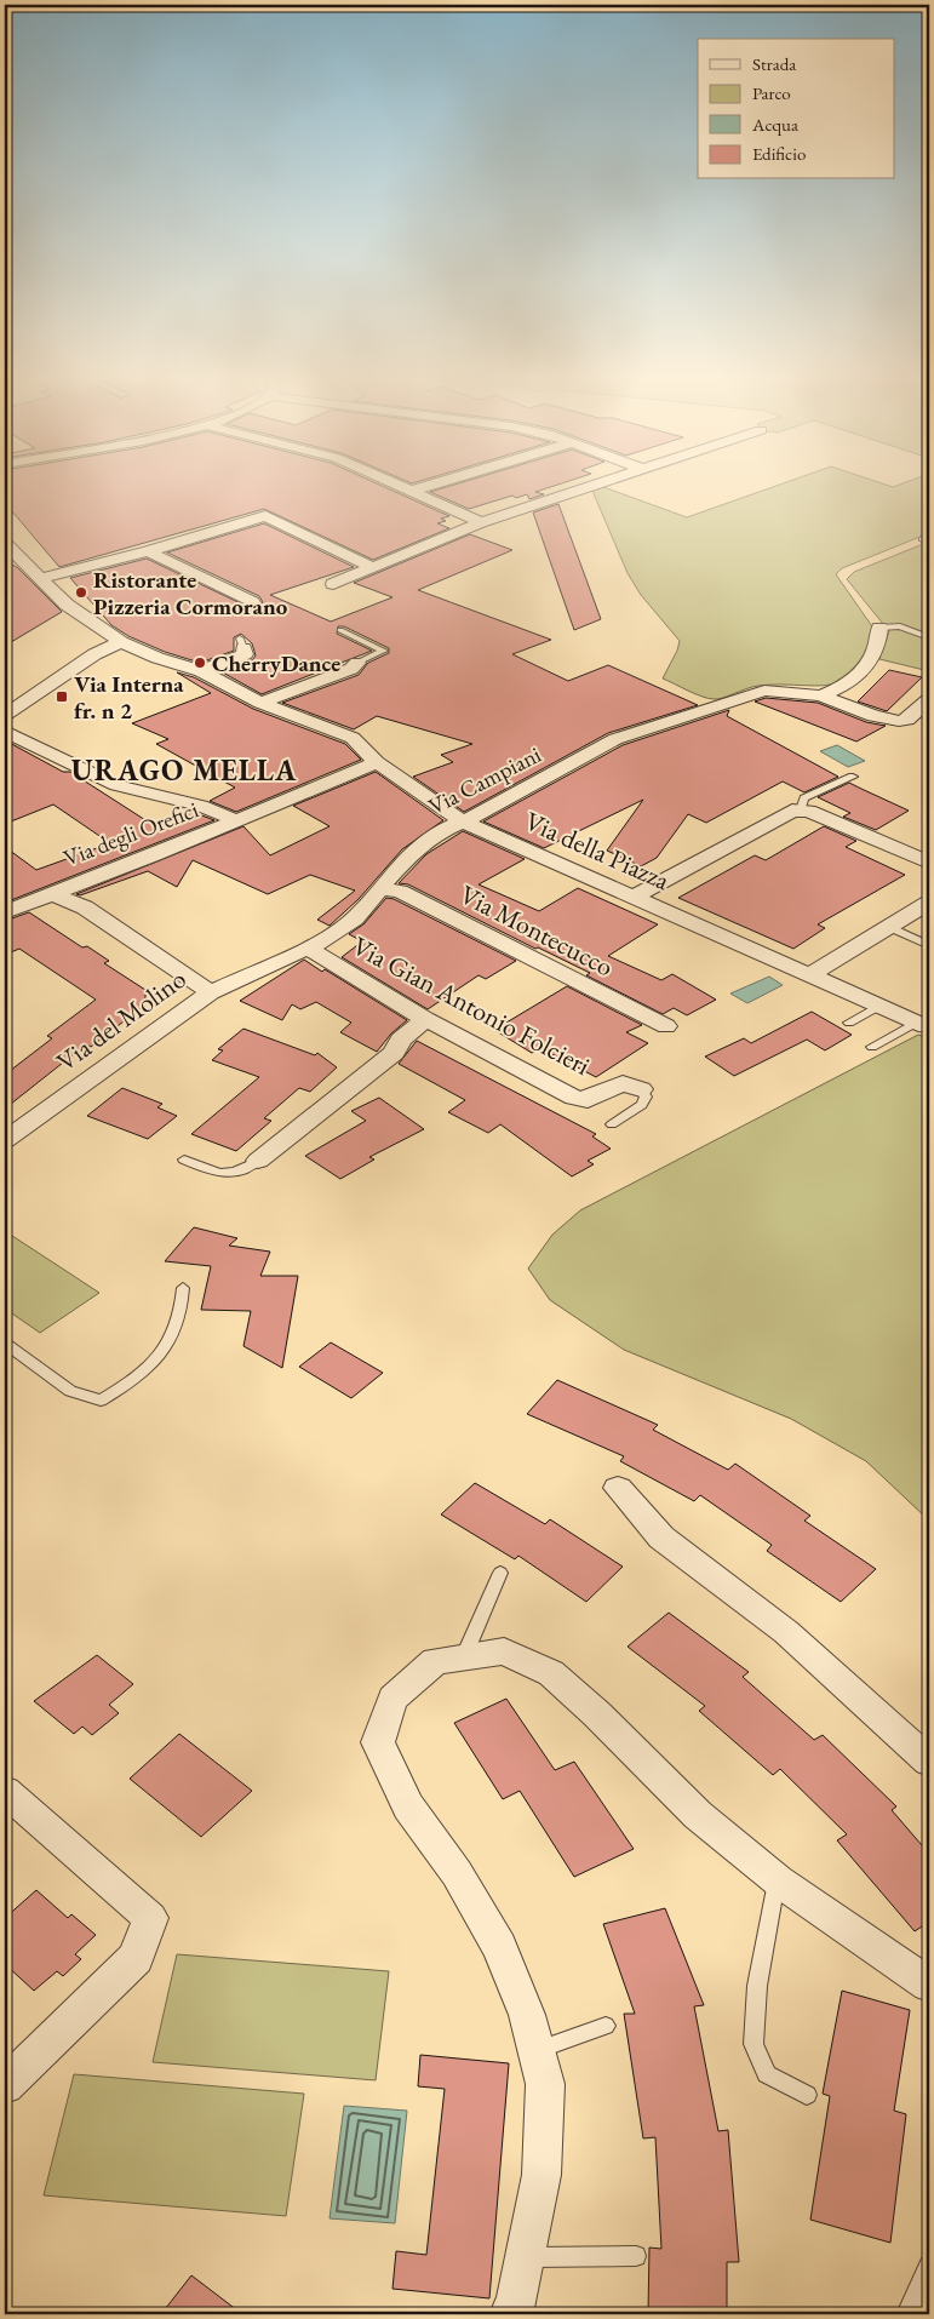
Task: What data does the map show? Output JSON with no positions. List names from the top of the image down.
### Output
{
  "streets": {
    "street": [
      "Via Campiani",
      "Via degli Orefici",
      "Via della Piazza",
      "Via Montecucco",
      "Via Gian Antonio Folcieri",
      "Via del Molino"
    ]
  },
  "crossings": [
    ["Via Campiani", "Via della Piazza"],
    ["Via Campiani", "Via Montecucco"],
    ["Via Campiani", "Via Gian Antonio Folcieri"],
    ["Via Campiani", "Via del Molino"],
    ["Via degli Orefici", "Via della Piazza"],
    ["Via degli Orefici", "Via del Molino"]
  ],
  "districts": ["URAGO MELLA"],
  "places": {
    "other": ["Ristorante Pizzeria Cormorano", "CherryDance"],
    "transit": ["Via Interna fr. n 2"]
  },
  "legend": [
    "Strada",
    "Parco",
    "Acqua",
    "Edificio"
  ]
}
